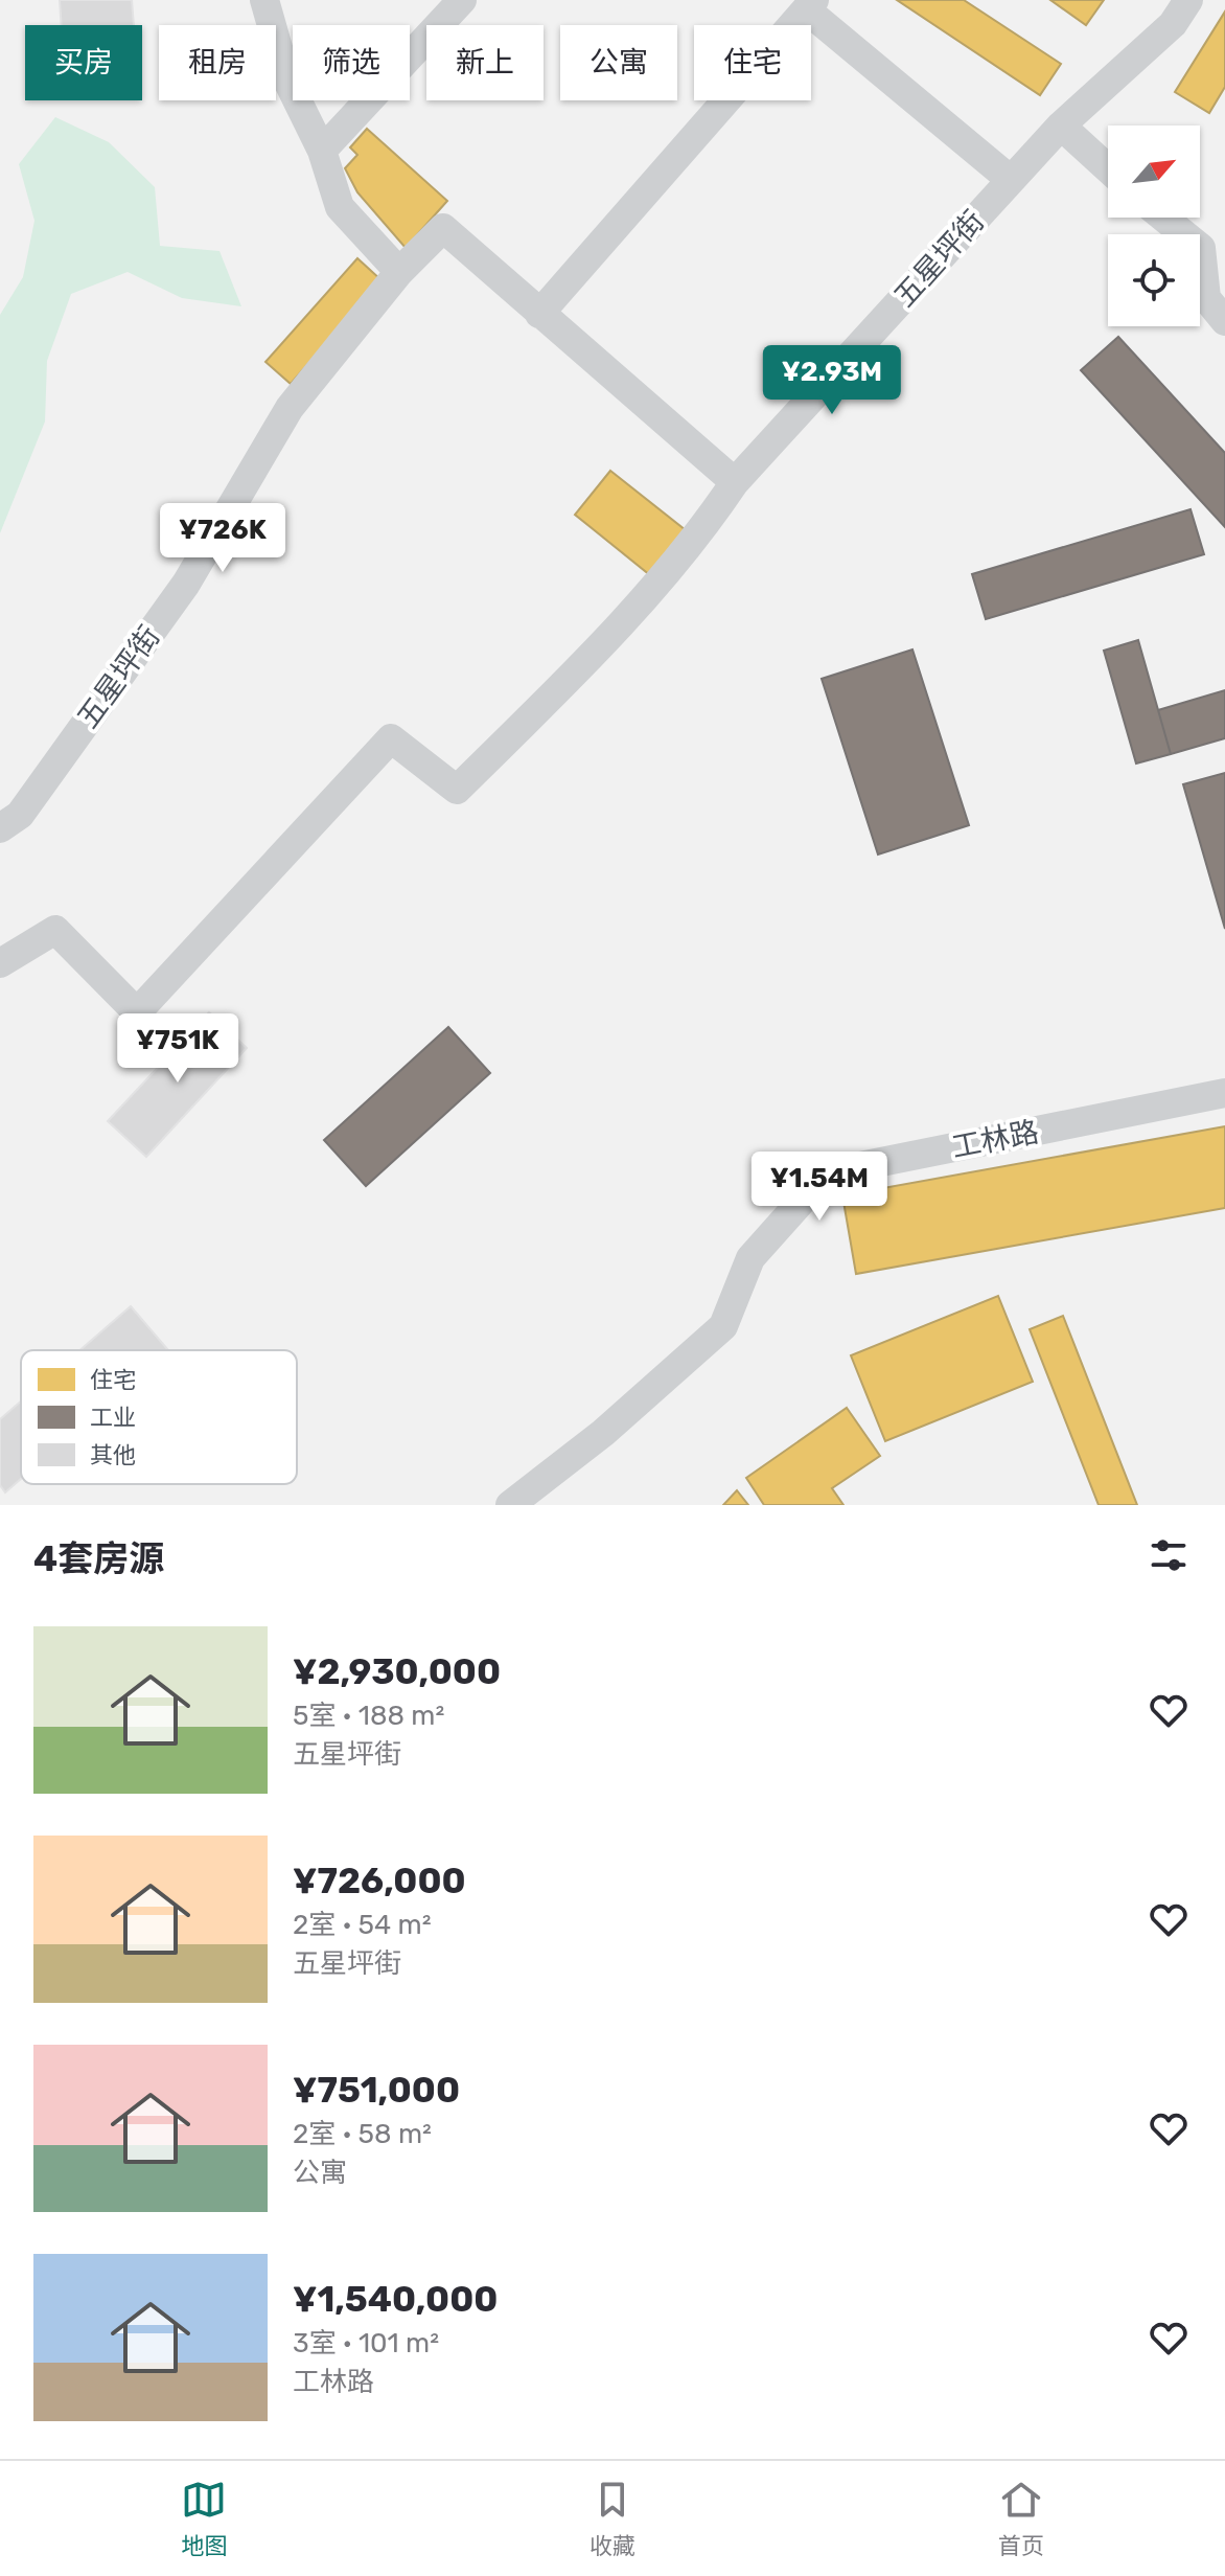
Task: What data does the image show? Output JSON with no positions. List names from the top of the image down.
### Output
{
  "streets": {
    "street": ["五星坪街", "工林路"]
  },
  "legend": ["住宅", "工业", "其他"],
  "north": "top right",
  "page": {
    "chip": [
      "买房",
      "租房",
      "筛选",
      "新上",
      "公寓",
      "住宅"
    ],
    "price": [
      "¥2.93M",
      "¥726K",
      "¥751K",
      "¥1.54M"
    ],
    "heading": "4套房源",
    "list": [
      {
        "name": "¥2,930,000",
        "note": "5室 · 188 m² · 五星坪街"
      },
      {
        "name": "¥726,000",
        "note": "2室 · 54 m² · 五星坪街"
      },
      {
        "name": "¥751,000",
        "note": "2室 · 58 m² · 公寓"
      },
      {
        "name": "¥1,540,000",
        "note": "3室 · 101 m² · 工林路"
      }
    ],
    "tabs": ["地图", "收藏", "首页"]
  }
}
